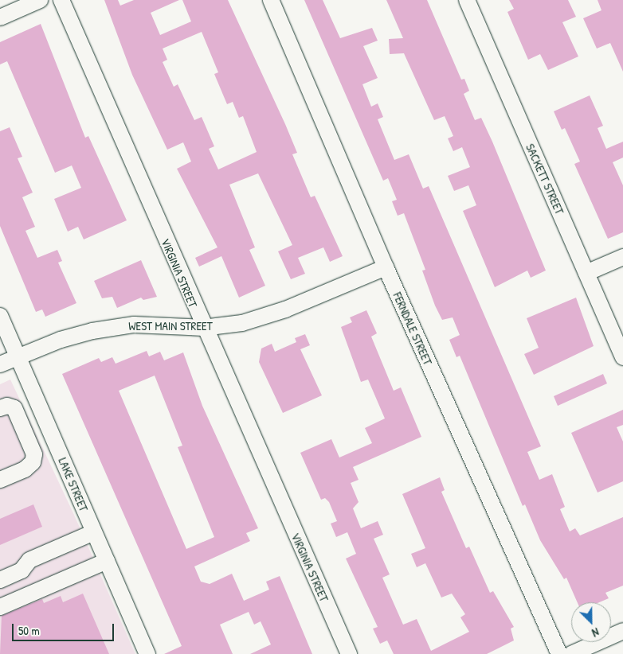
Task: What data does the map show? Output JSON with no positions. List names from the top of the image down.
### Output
{
  "streets": {
    "street": [
      "SACKETT STREET",
      "VIRGINIA STREET",
      "WEST MAIN STREET",
      "FERNDALE STREET",
      "LAKE STREET"
    ]
  },
  "crossings": [
    ["VIRGINIA STREET", "WEST MAIN STREET"],
    ["WEST MAIN STREET", "FERNDALE STREET"],
    ["WEST MAIN STREET", "LAKE STREET"]
  ],
  "scale_bar": "50 m",
  "north": "bottom right"
}
